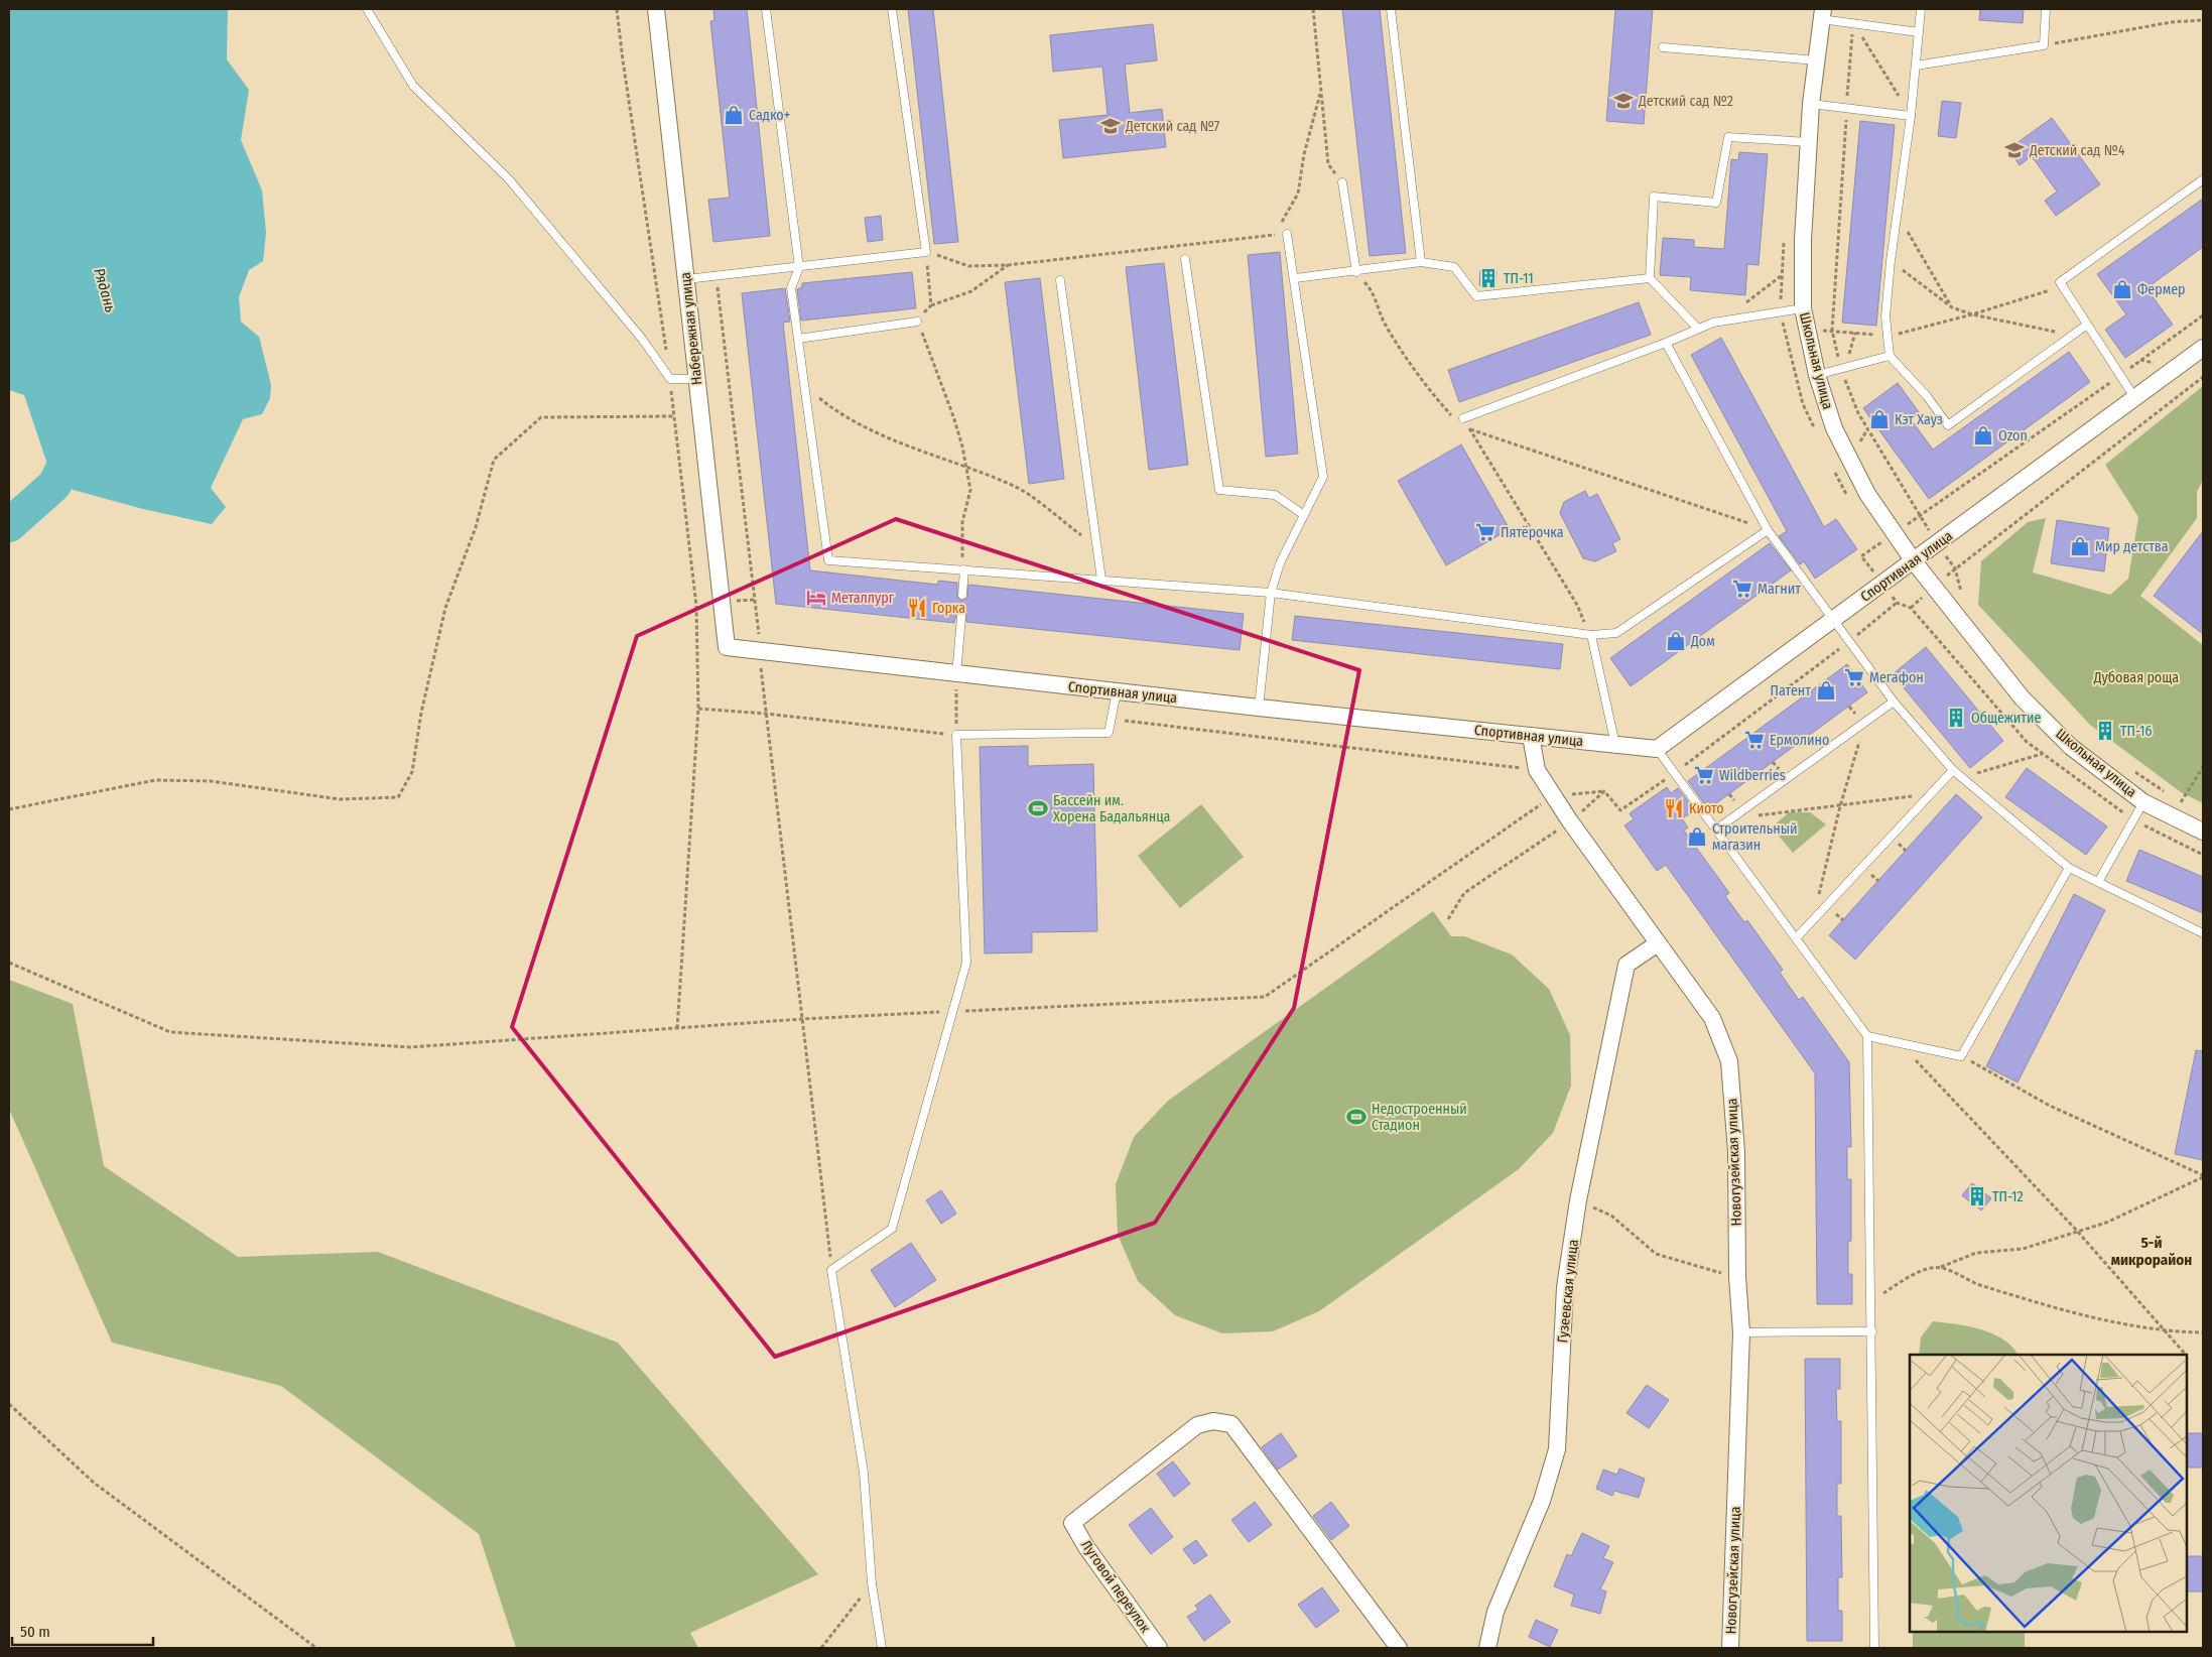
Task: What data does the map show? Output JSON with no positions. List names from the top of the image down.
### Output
{
  "streets": {
    "street": [
      "Набережная улица",
      "Школьная улица",
      "Спортивная улица",
      "Новогузейская улица",
      "Гузеевская улица",
      "Луговой переулок"
    ]
  },
  "crossings": [
    ["Набережная улица", "Спортивная улица"],
    ["Школьная улица", "Спортивная улица"],
    ["Спортивная улица", "Новогузейская улица"],
    ["Новогузейская улица", "Гузеевская улица"]
  ],
  "districts": ["5-й микрорайон"],
  "water": ["Рядань"],
  "parks": ["Дубовая роща"],
  "places": {
    "school or university": ["Детский сад №2", "Детский сад №7", "Детский сад №4"],
    "shop": [
      "Садко+",
      "Фермер",
      "Кэт Хауз",
      "Ozon",
      "Мир детства",
      "Дом",
      "Патент",
      "Строительный магазин"
    ],
    "building": [
      "ТП-11",
      "Общежитие",
      "ТП-16",
      "ТП-12"
    ],
    "supermarket": [
      "Пятёрочка",
      "Магнит",
      "Мегафон",
      "Ермолино",
      "Wildberries"
    ],
    "hotel": ["Металлург"],
    "restaurant": ["Горка", "Киото"],
    "sports": ["Бассейн им. Хорена Бадальянца", "Недостроенный Стадион"]
  },
  "scale_bar": "50 m"
}
